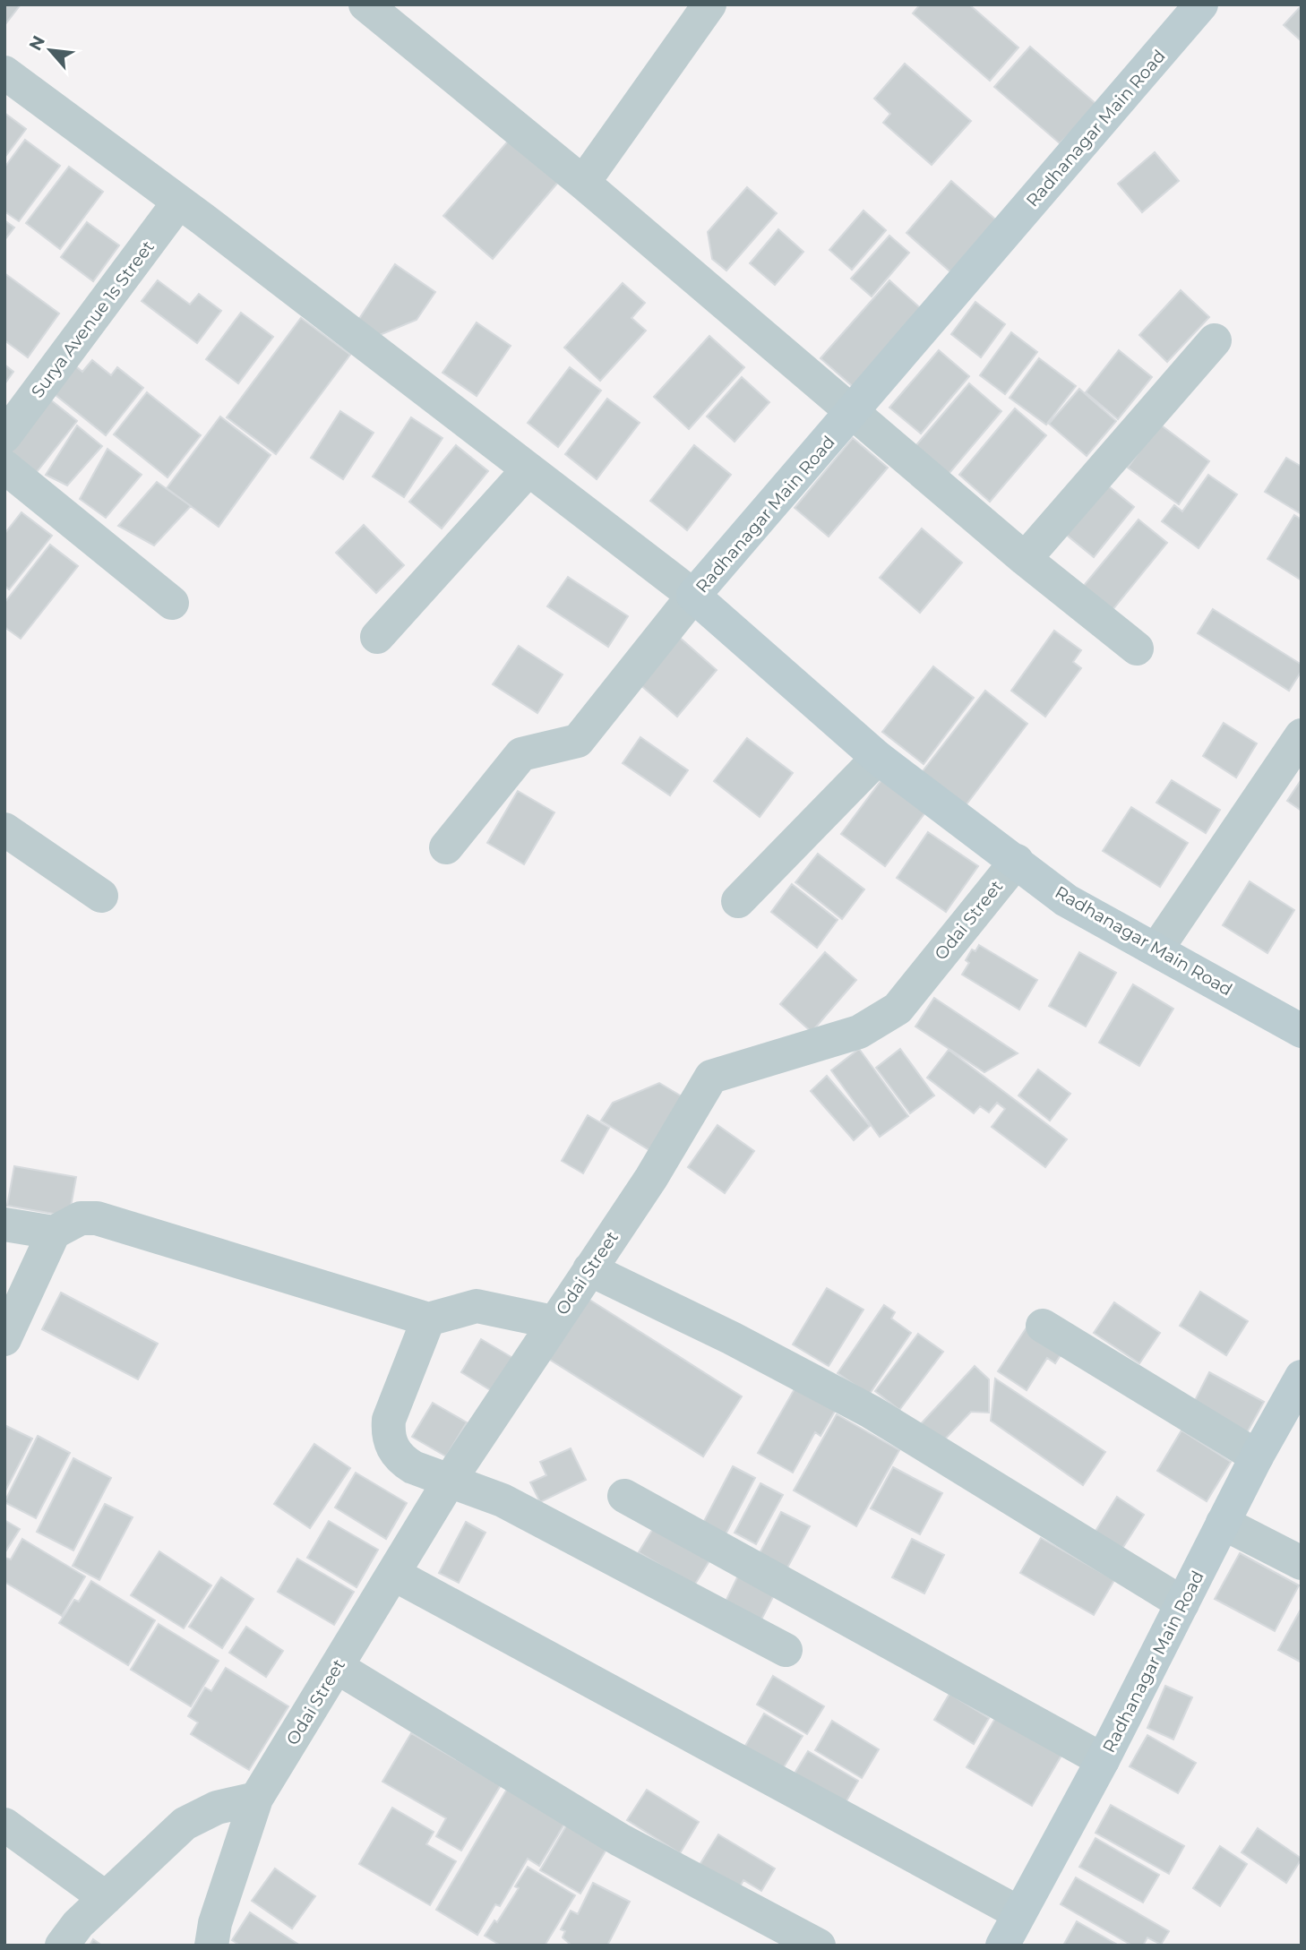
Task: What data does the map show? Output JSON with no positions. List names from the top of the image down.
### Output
{
  "streets": {
    "street": ["Radhanagar Main Road", "Surya Avenue 1s Street", "Odai Street"]
  },
  "crossings": [
    ["Radhanagar Main Road", "Odai Street"]
  ],
  "north": "top left"
}
